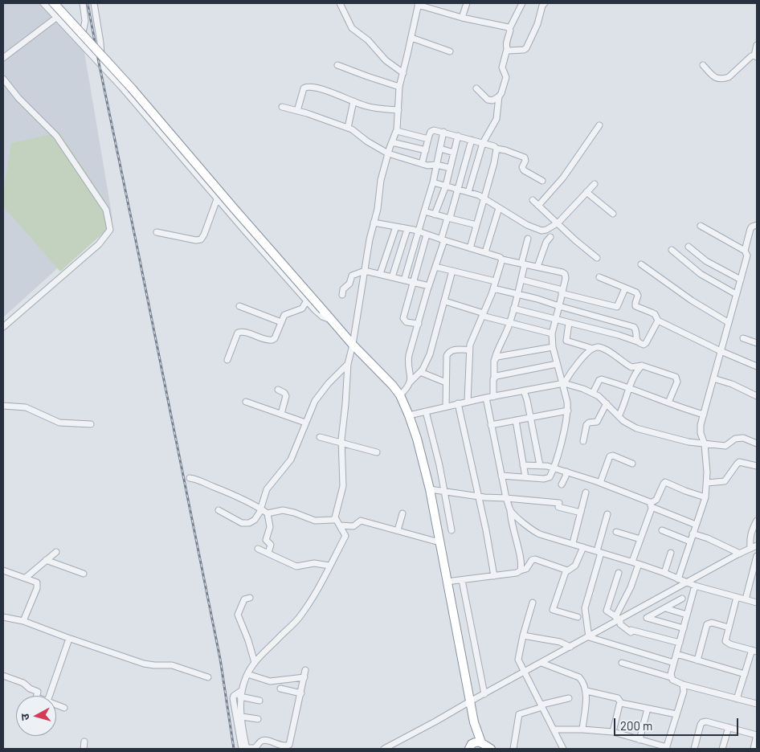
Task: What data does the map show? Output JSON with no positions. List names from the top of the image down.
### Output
{
  "scale_bar": "200 m",
  "north": "left"
}
